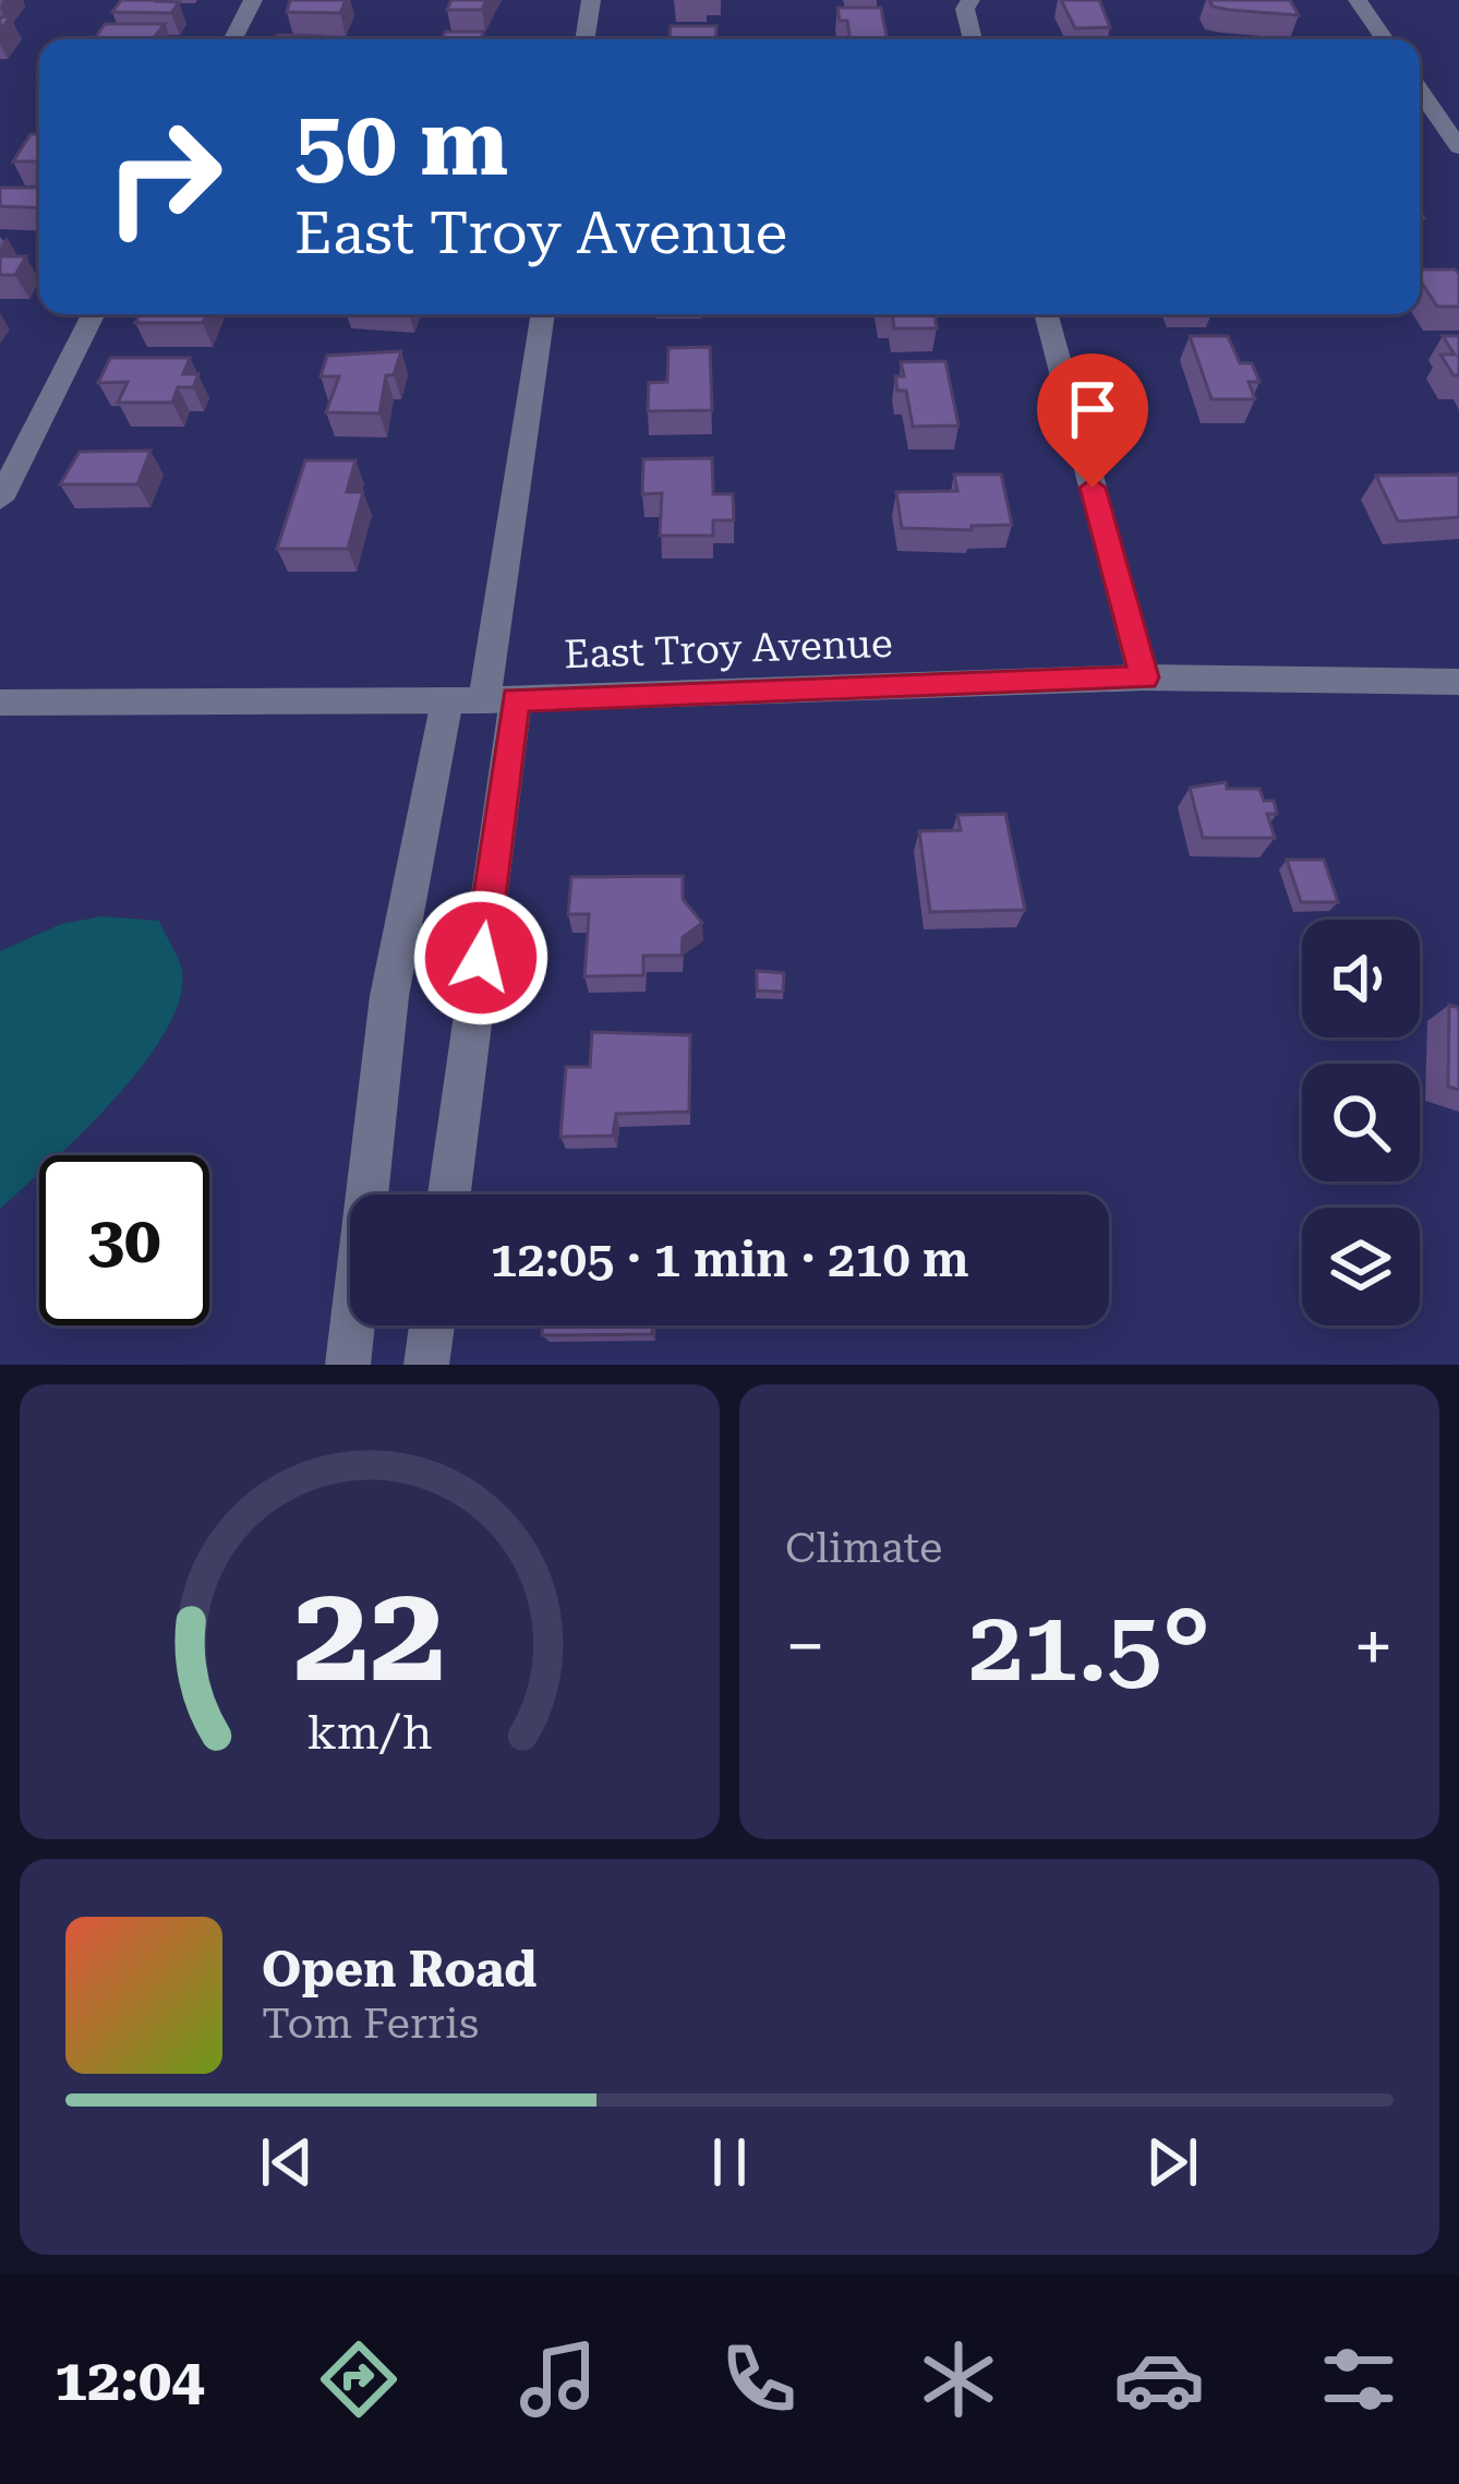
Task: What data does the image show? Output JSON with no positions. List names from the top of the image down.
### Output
{
  "streets": {
    "street": ["East Troy Avenue"]
  },
  "page": {
    "turn": ["50 m", "East Troy Avenue"],
    "limit": "30",
    "trip": "12:05 · 1 min · 210 m",
    "tile": "Climate",
    "heat": ["−", "21.5°", "+"],
    "song": ["Open Road", "Tom Ferris"],
    "tabs": "12:04",
    "gauge": ["22", "km/h"]
  }
}
